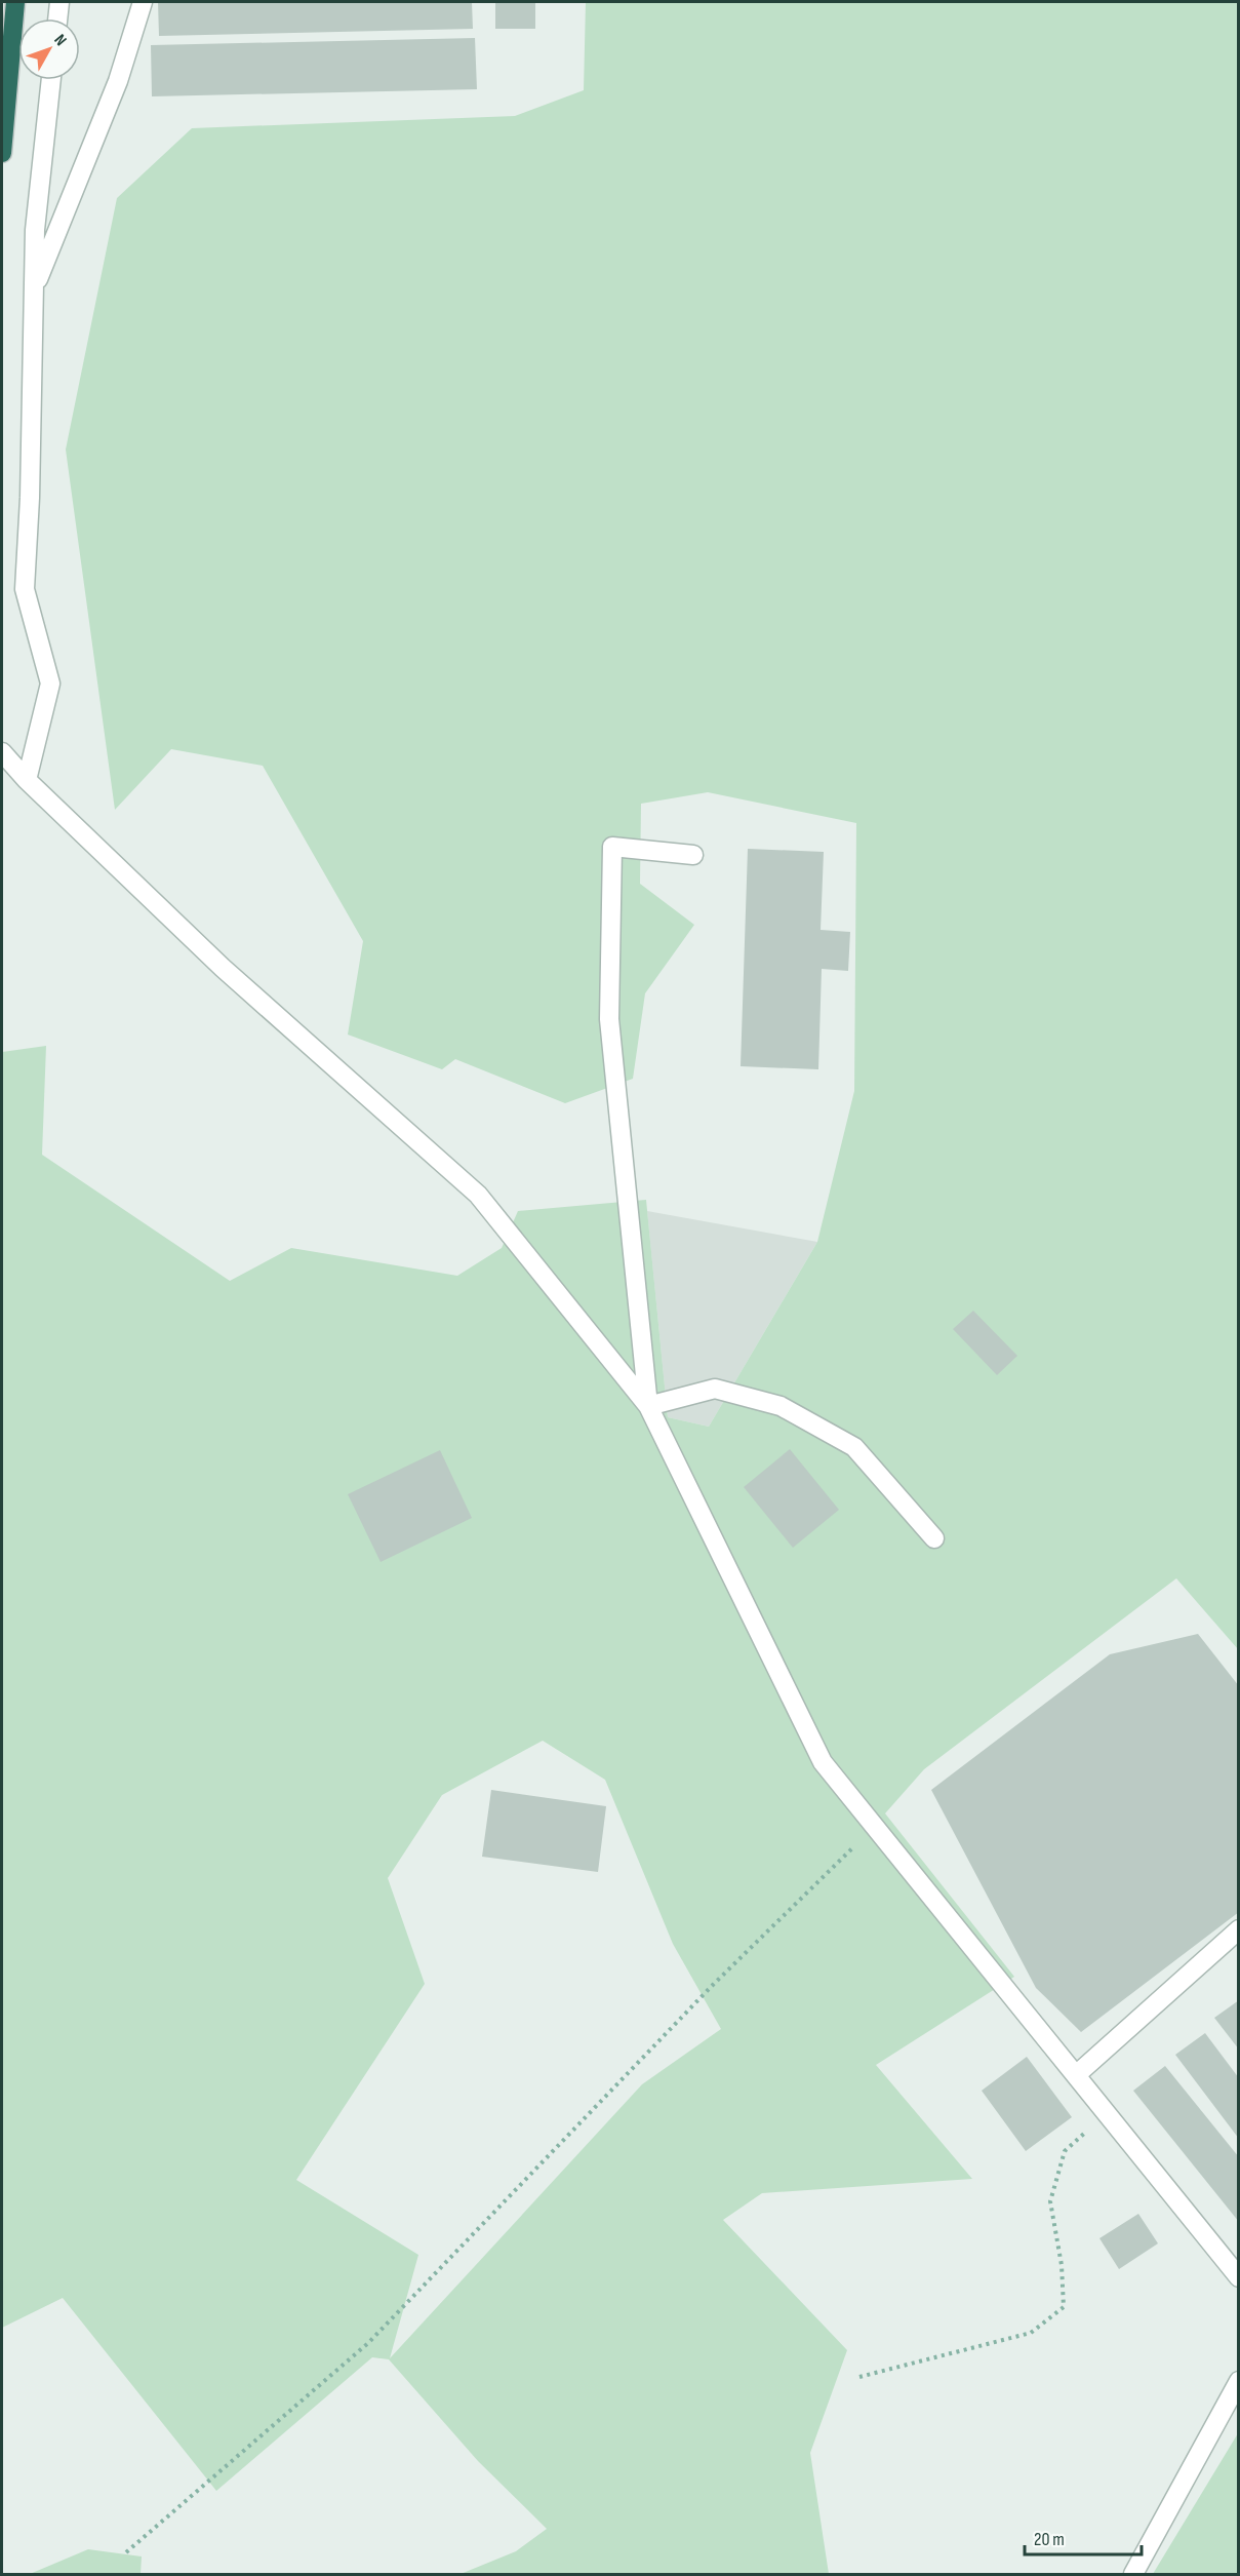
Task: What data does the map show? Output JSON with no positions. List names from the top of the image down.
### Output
{
  "scale_bar": "20 m",
  "north": "top right"
}
